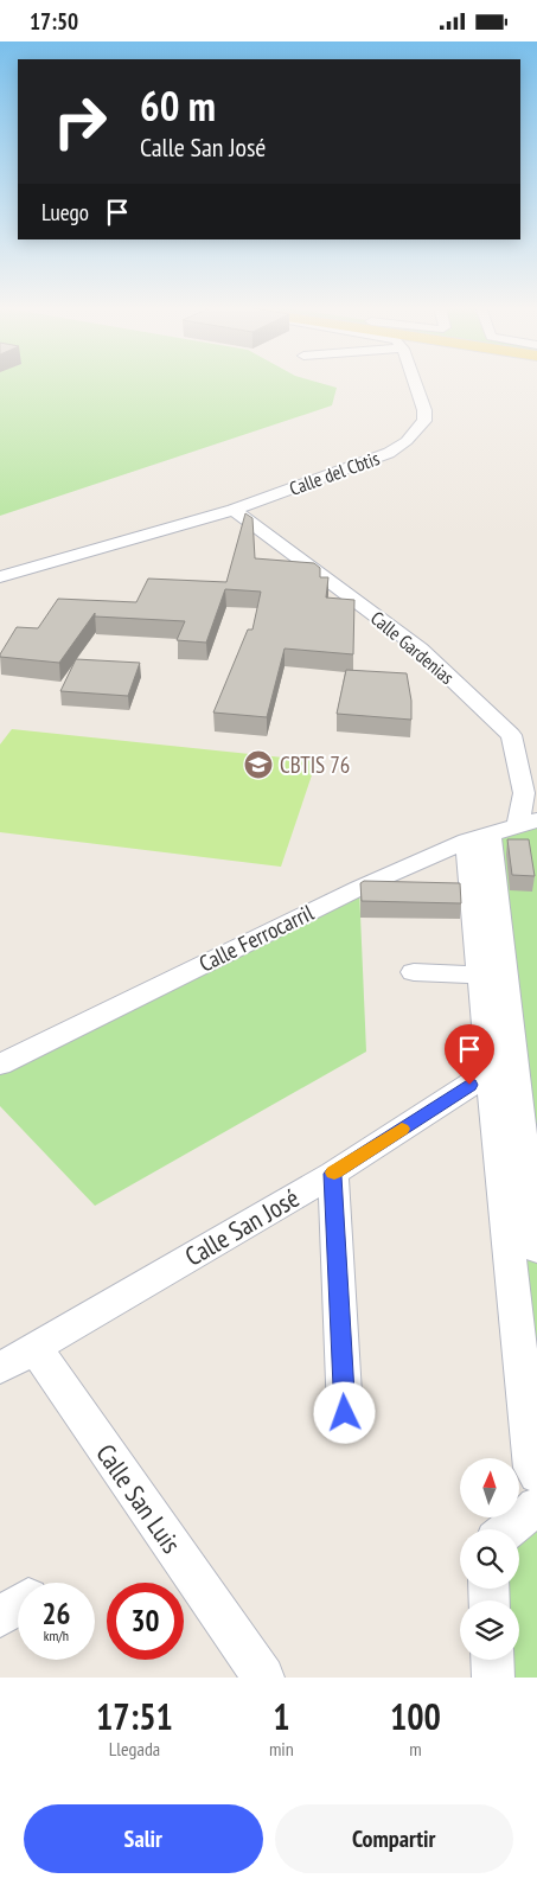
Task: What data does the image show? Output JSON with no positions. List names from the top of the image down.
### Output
{
  "streets": {
    "street": [
      "Calle del Cbtis",
      "Calle Gardenias",
      "Calle Ferrocarril",
      "Calle San José",
      "Calle San Luis"
    ]
  },
  "crossings": [
    ["Calle del Cbtis", "Calle Gardenias"],
    ["Calle Gardenias", "Calle Ferrocarril"],
    ["Calle San José", "Calle San Luis"]
  ],
  "places": {
    "school or university": ["CBTIS 76"]
  },
  "north": "top",
  "page": {
    "status": "17:50",
    "turn": ["60 m", "Calle San José"],
    "then": "Luego",
    "speed": "26 km/h",
    "limit": "30",
    "eta": [
      "17:51",
      "Llegada",
      "1",
      "min",
      "100",
      "m"
    ],
    "buttons": ["Salir", "Compartir"]
  }
}
